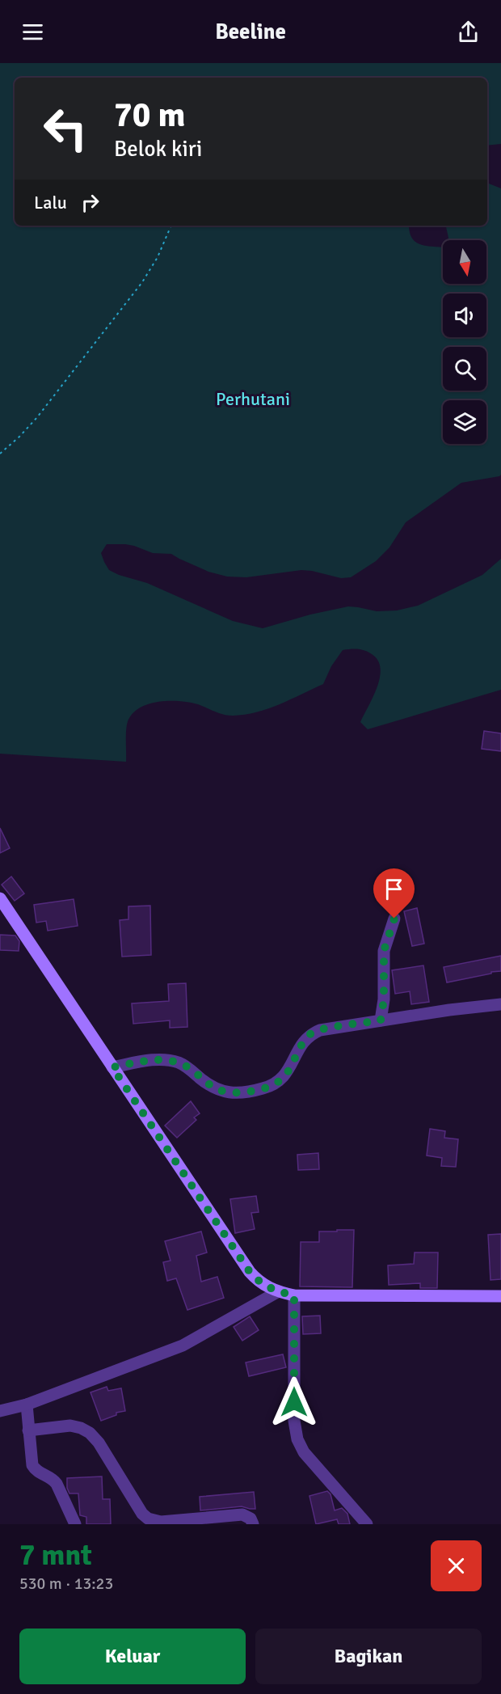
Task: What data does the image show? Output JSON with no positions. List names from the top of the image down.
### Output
{
  "parks": ["Perhutani"],
  "north": "bottom",
  "page": {
    "header": "Beeline",
    "turn": ["70 m", "Belok kiri"],
    "then": "Lalu",
    "heading": ["7 mnt", "530 m · 13:23"],
    "buttons": ["Keluar", "Bagikan"]
  }
}
